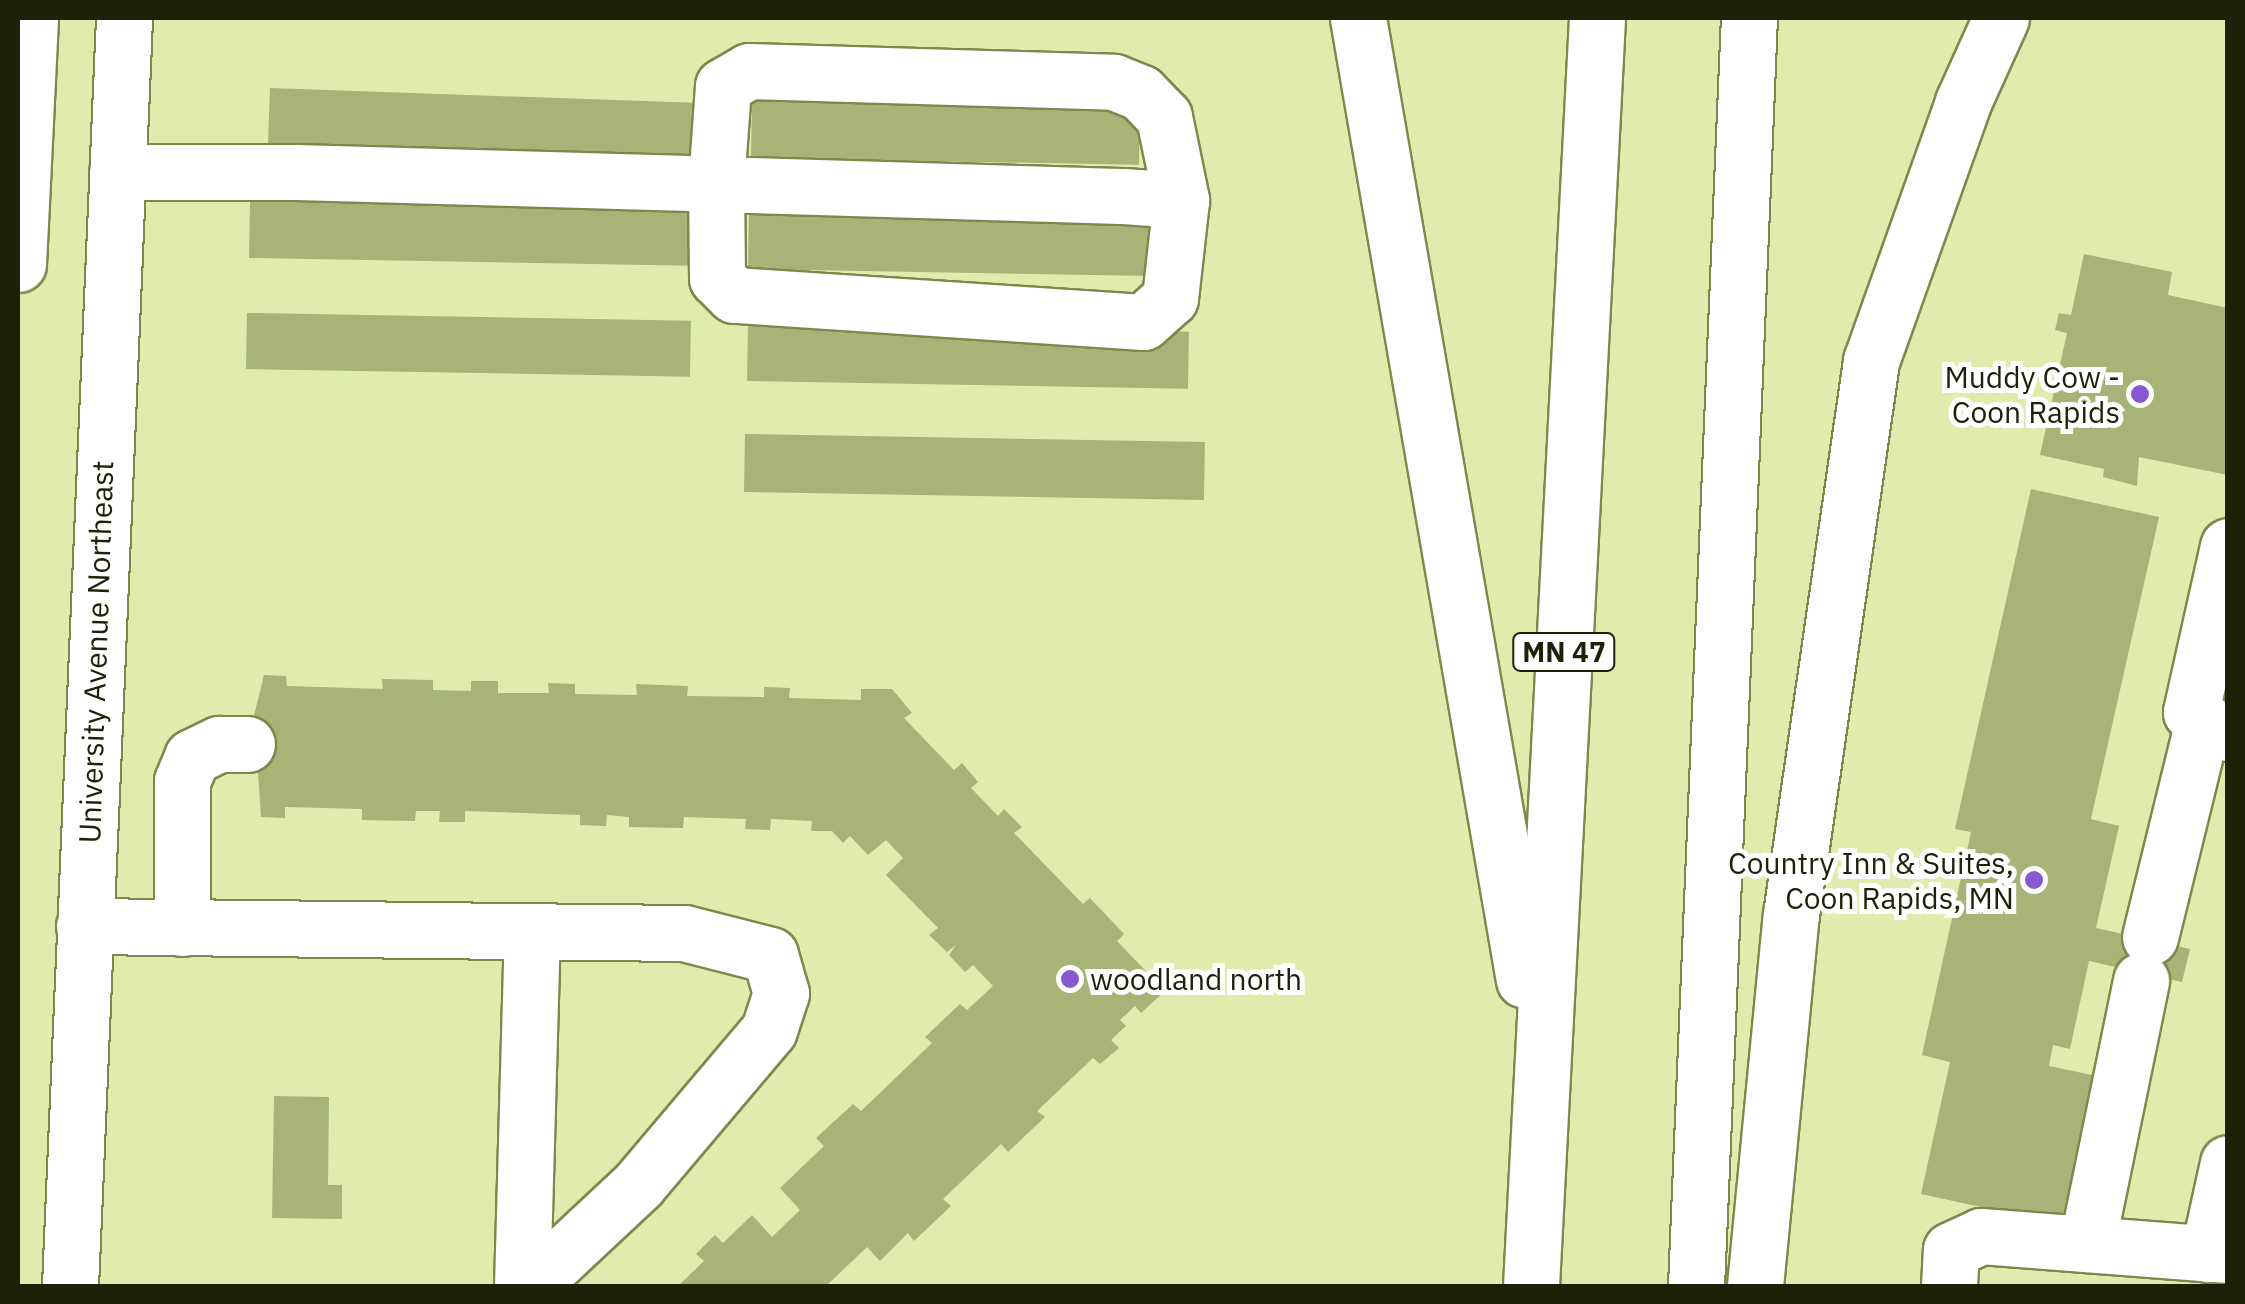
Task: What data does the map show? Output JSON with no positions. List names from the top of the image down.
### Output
{
  "streets": {
    "main road": ["University Avenue Northeast", "MN 47"]
  },
  "places": ["Muddy Cow - Coon Rapids", "Country Inn & Suites, Coon Rapids, MN", "woodland north"]
}
